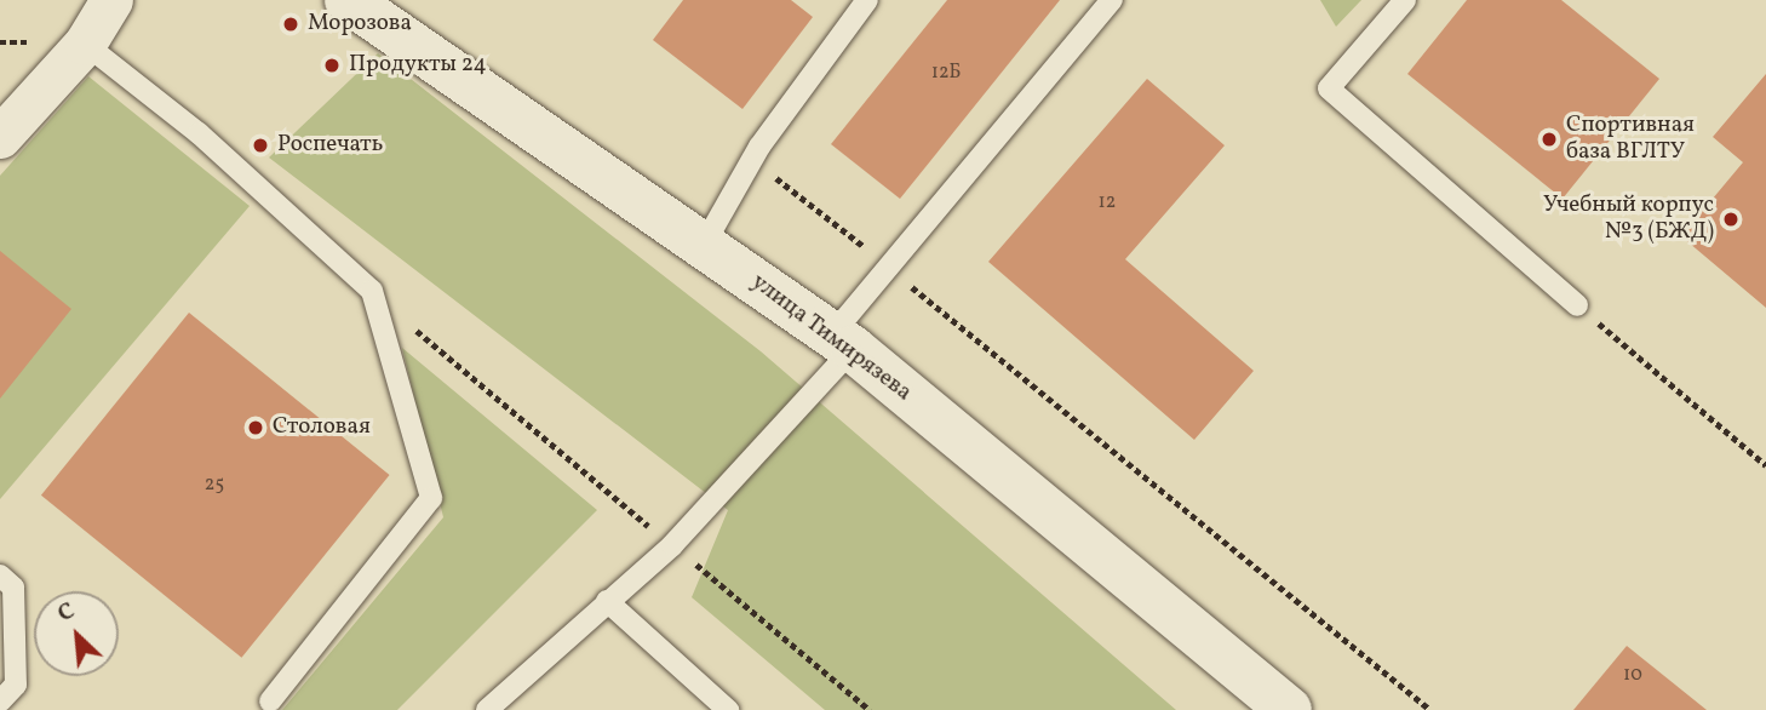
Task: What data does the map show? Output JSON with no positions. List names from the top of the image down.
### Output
{
  "streets": {
    "main road": ["улица Тимирязева"]
  },
  "places": [
    "Морозова",
    "Продукты 24",
    "Спортивная база ВГЛТУ",
    "Роспечать",
    "Учебный корпус №3 (БЖД)",
    "Столовая"
  ],
  "house_numbers": [
    "12Б",
    "12",
    "25",
    "10"
  ],
  "north": "top left"
}
